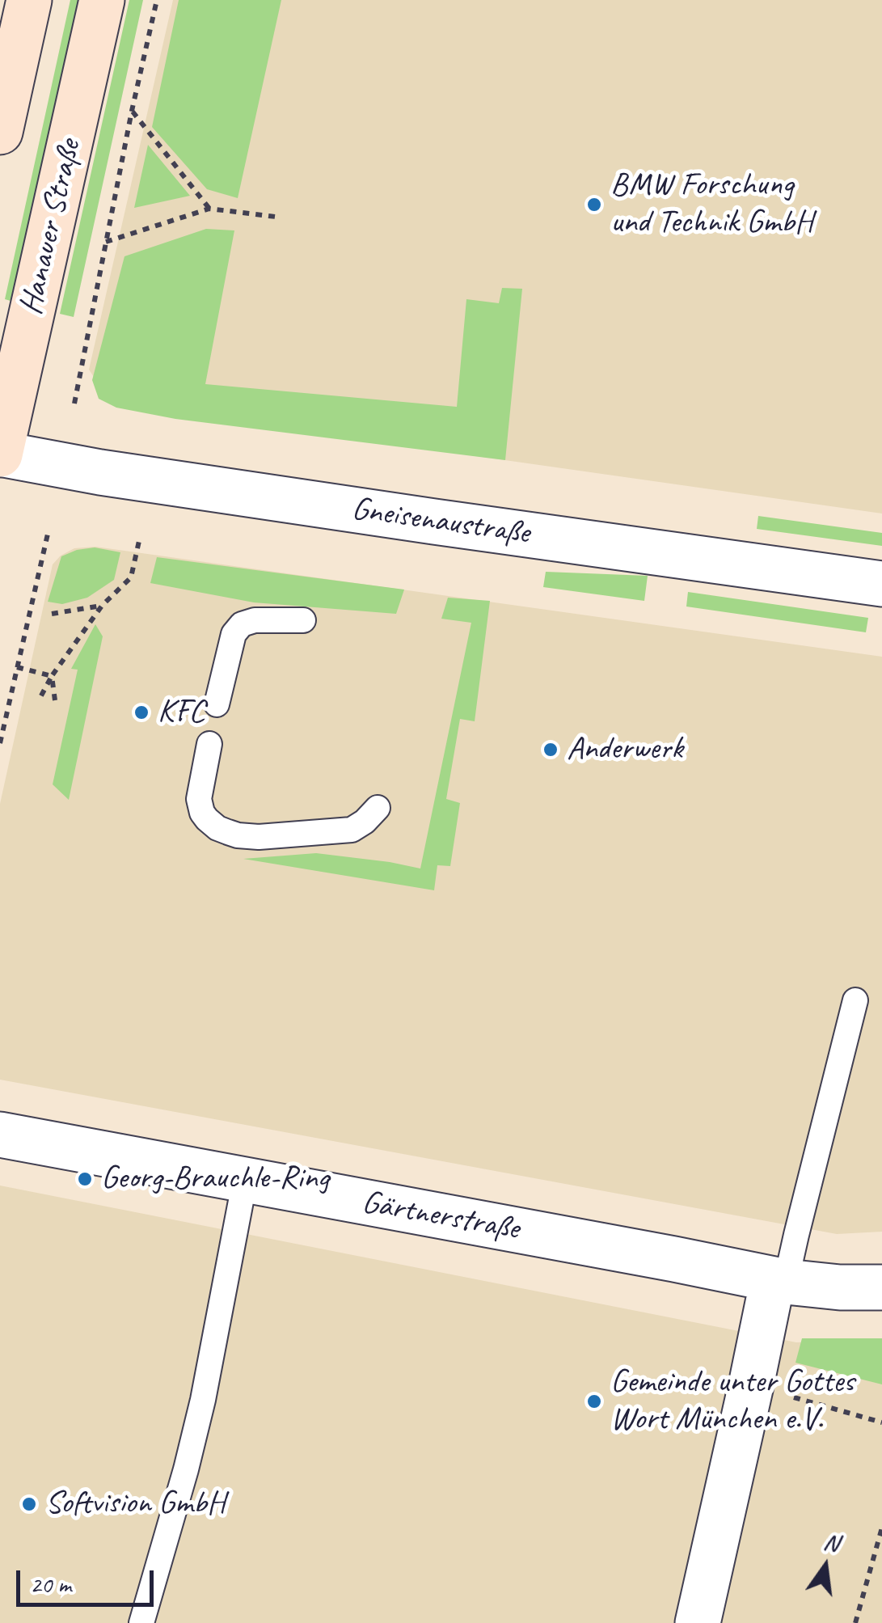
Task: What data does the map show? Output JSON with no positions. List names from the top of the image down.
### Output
{
  "streets": {
    "main road": ["Hanauer Straße"],
    "street": ["Gneisenaustraße", "Gärtnerstraße"]
  },
  "crossings": [
    ["Hanauer Straße", "Gneisenaustraße"]
  ],
  "places": [
    "BMW Forschung und Technik GmbH",
    "KFC",
    "Anderwerk",
    "Georg-Brauchle-Ring",
    "Gemeinde unter Gottes Wort München e.V.",
    "Softvision GmbH"
  ],
  "scale_bar": "20 m",
  "north": "top"
}
